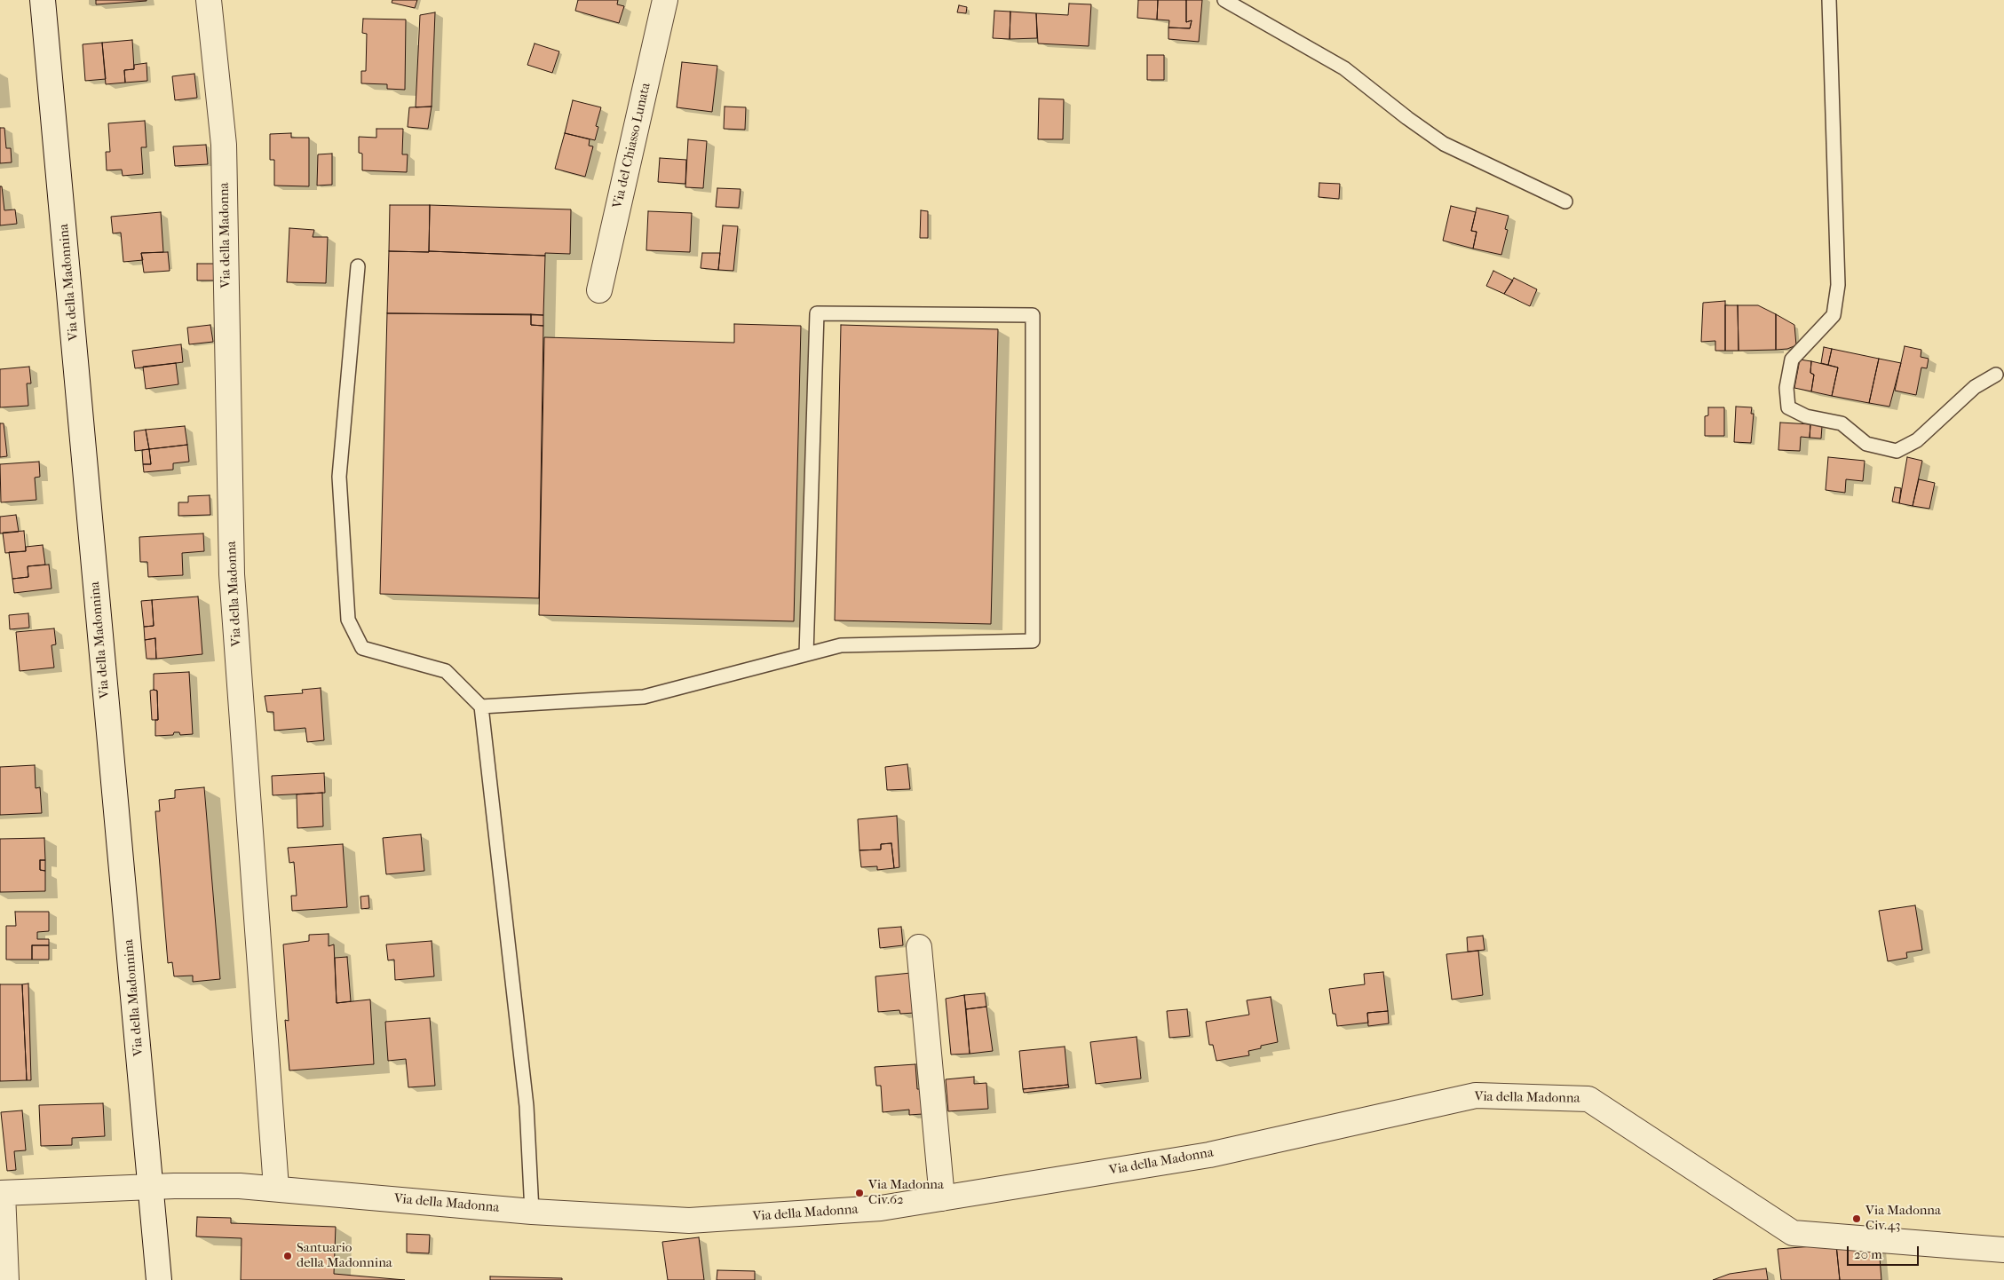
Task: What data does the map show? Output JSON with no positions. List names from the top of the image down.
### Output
{
  "streets": {
    "street": ["Via del Chiasso Lunata", "Via della Madonna", "Via della Madonnina"]
  },
  "crossings": [
    ["Via della Madonna", "Via della Madonnina"]
  ],
  "places": ["Via Madonna Civ.62", "Via Madonna Civ.43", "Santuario della Madonnina"],
  "scale_bar": "20 m"
}
